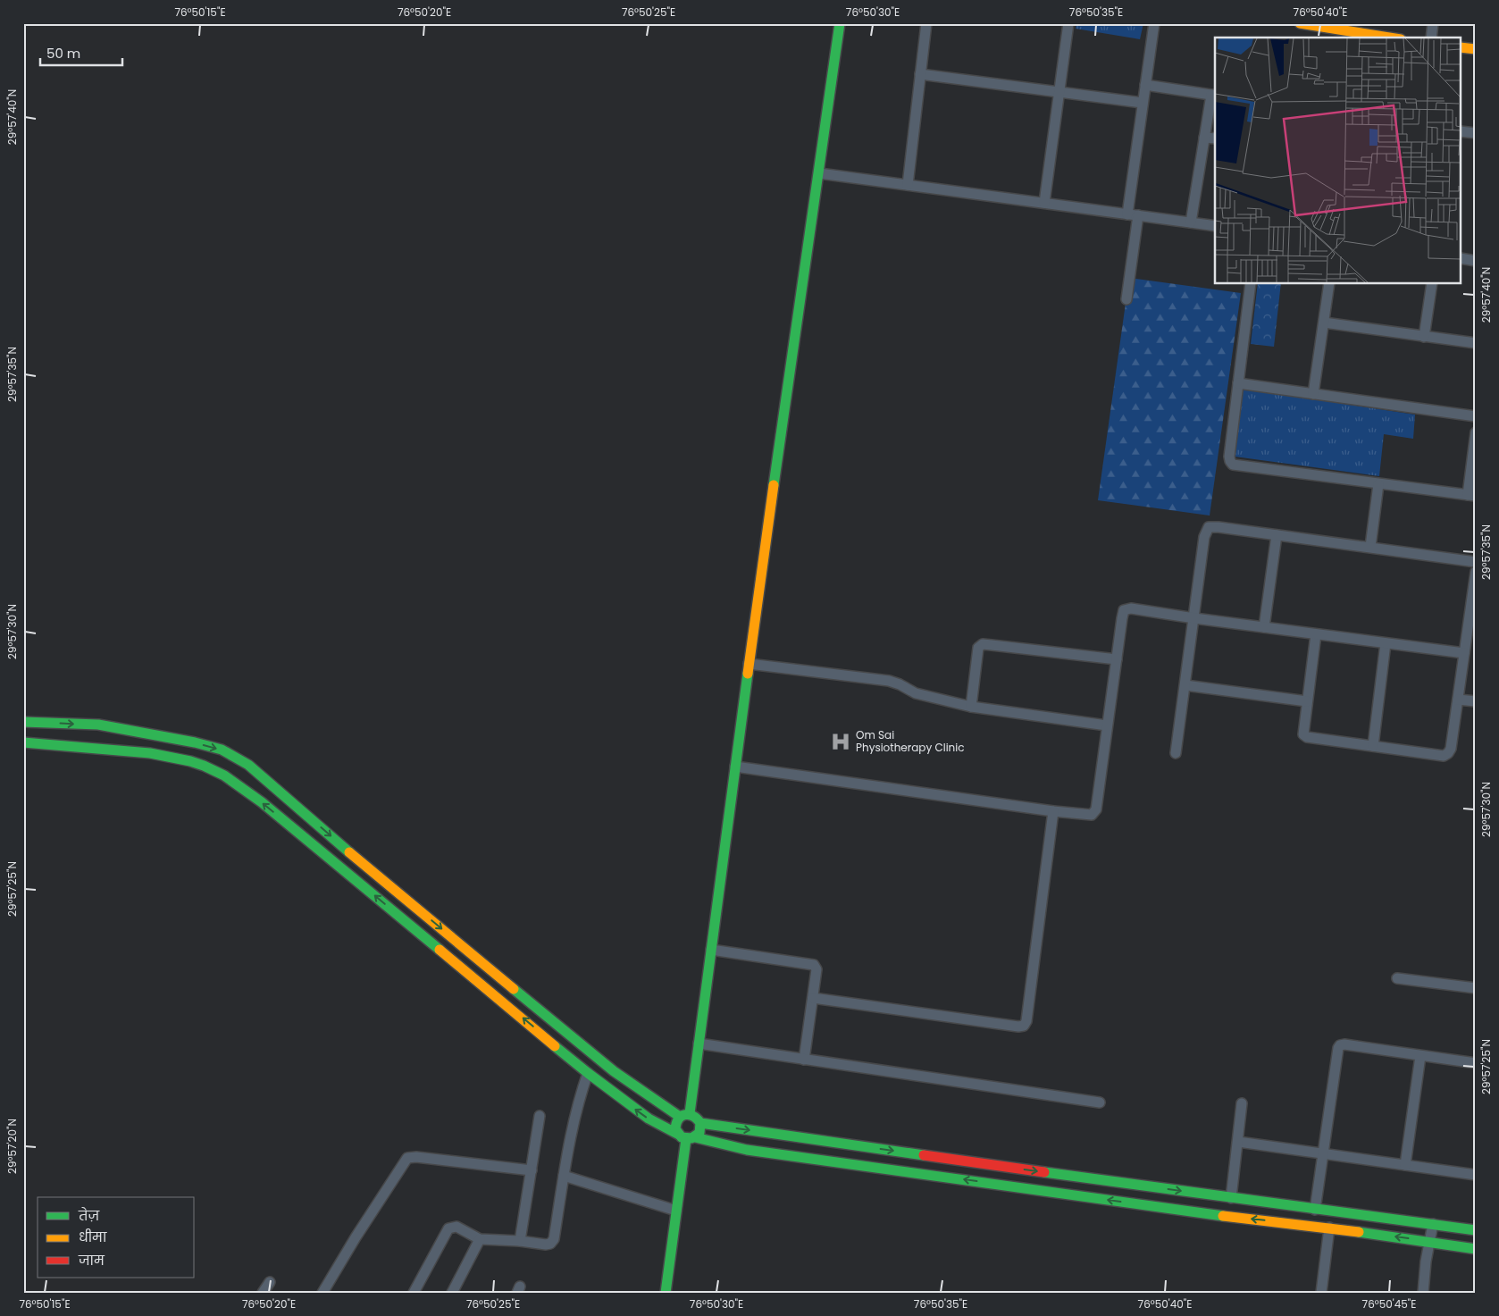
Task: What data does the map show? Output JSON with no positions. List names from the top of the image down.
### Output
{
  "places": {
    "hospital": ["Om Sai Physiotherapy Clinic"]
  },
  "legend": ["तेज़", "धीमा", "जाम"],
  "scale_bar": "50 m",
  "coordinates": [
    "76°50'15\"E",
    "76°50'20\"E",
    "76°50'25\"E",
    "76°50'30\"E",
    "76°50'35\"E",
    "76°50'40\"E",
    "29°57'40\"N",
    "29°57'35\"N",
    "29°57'30\"N",
    "29°57'25\"N",
    "29°57'20\"N",
    "76°50'45\"E"
  ]
}
